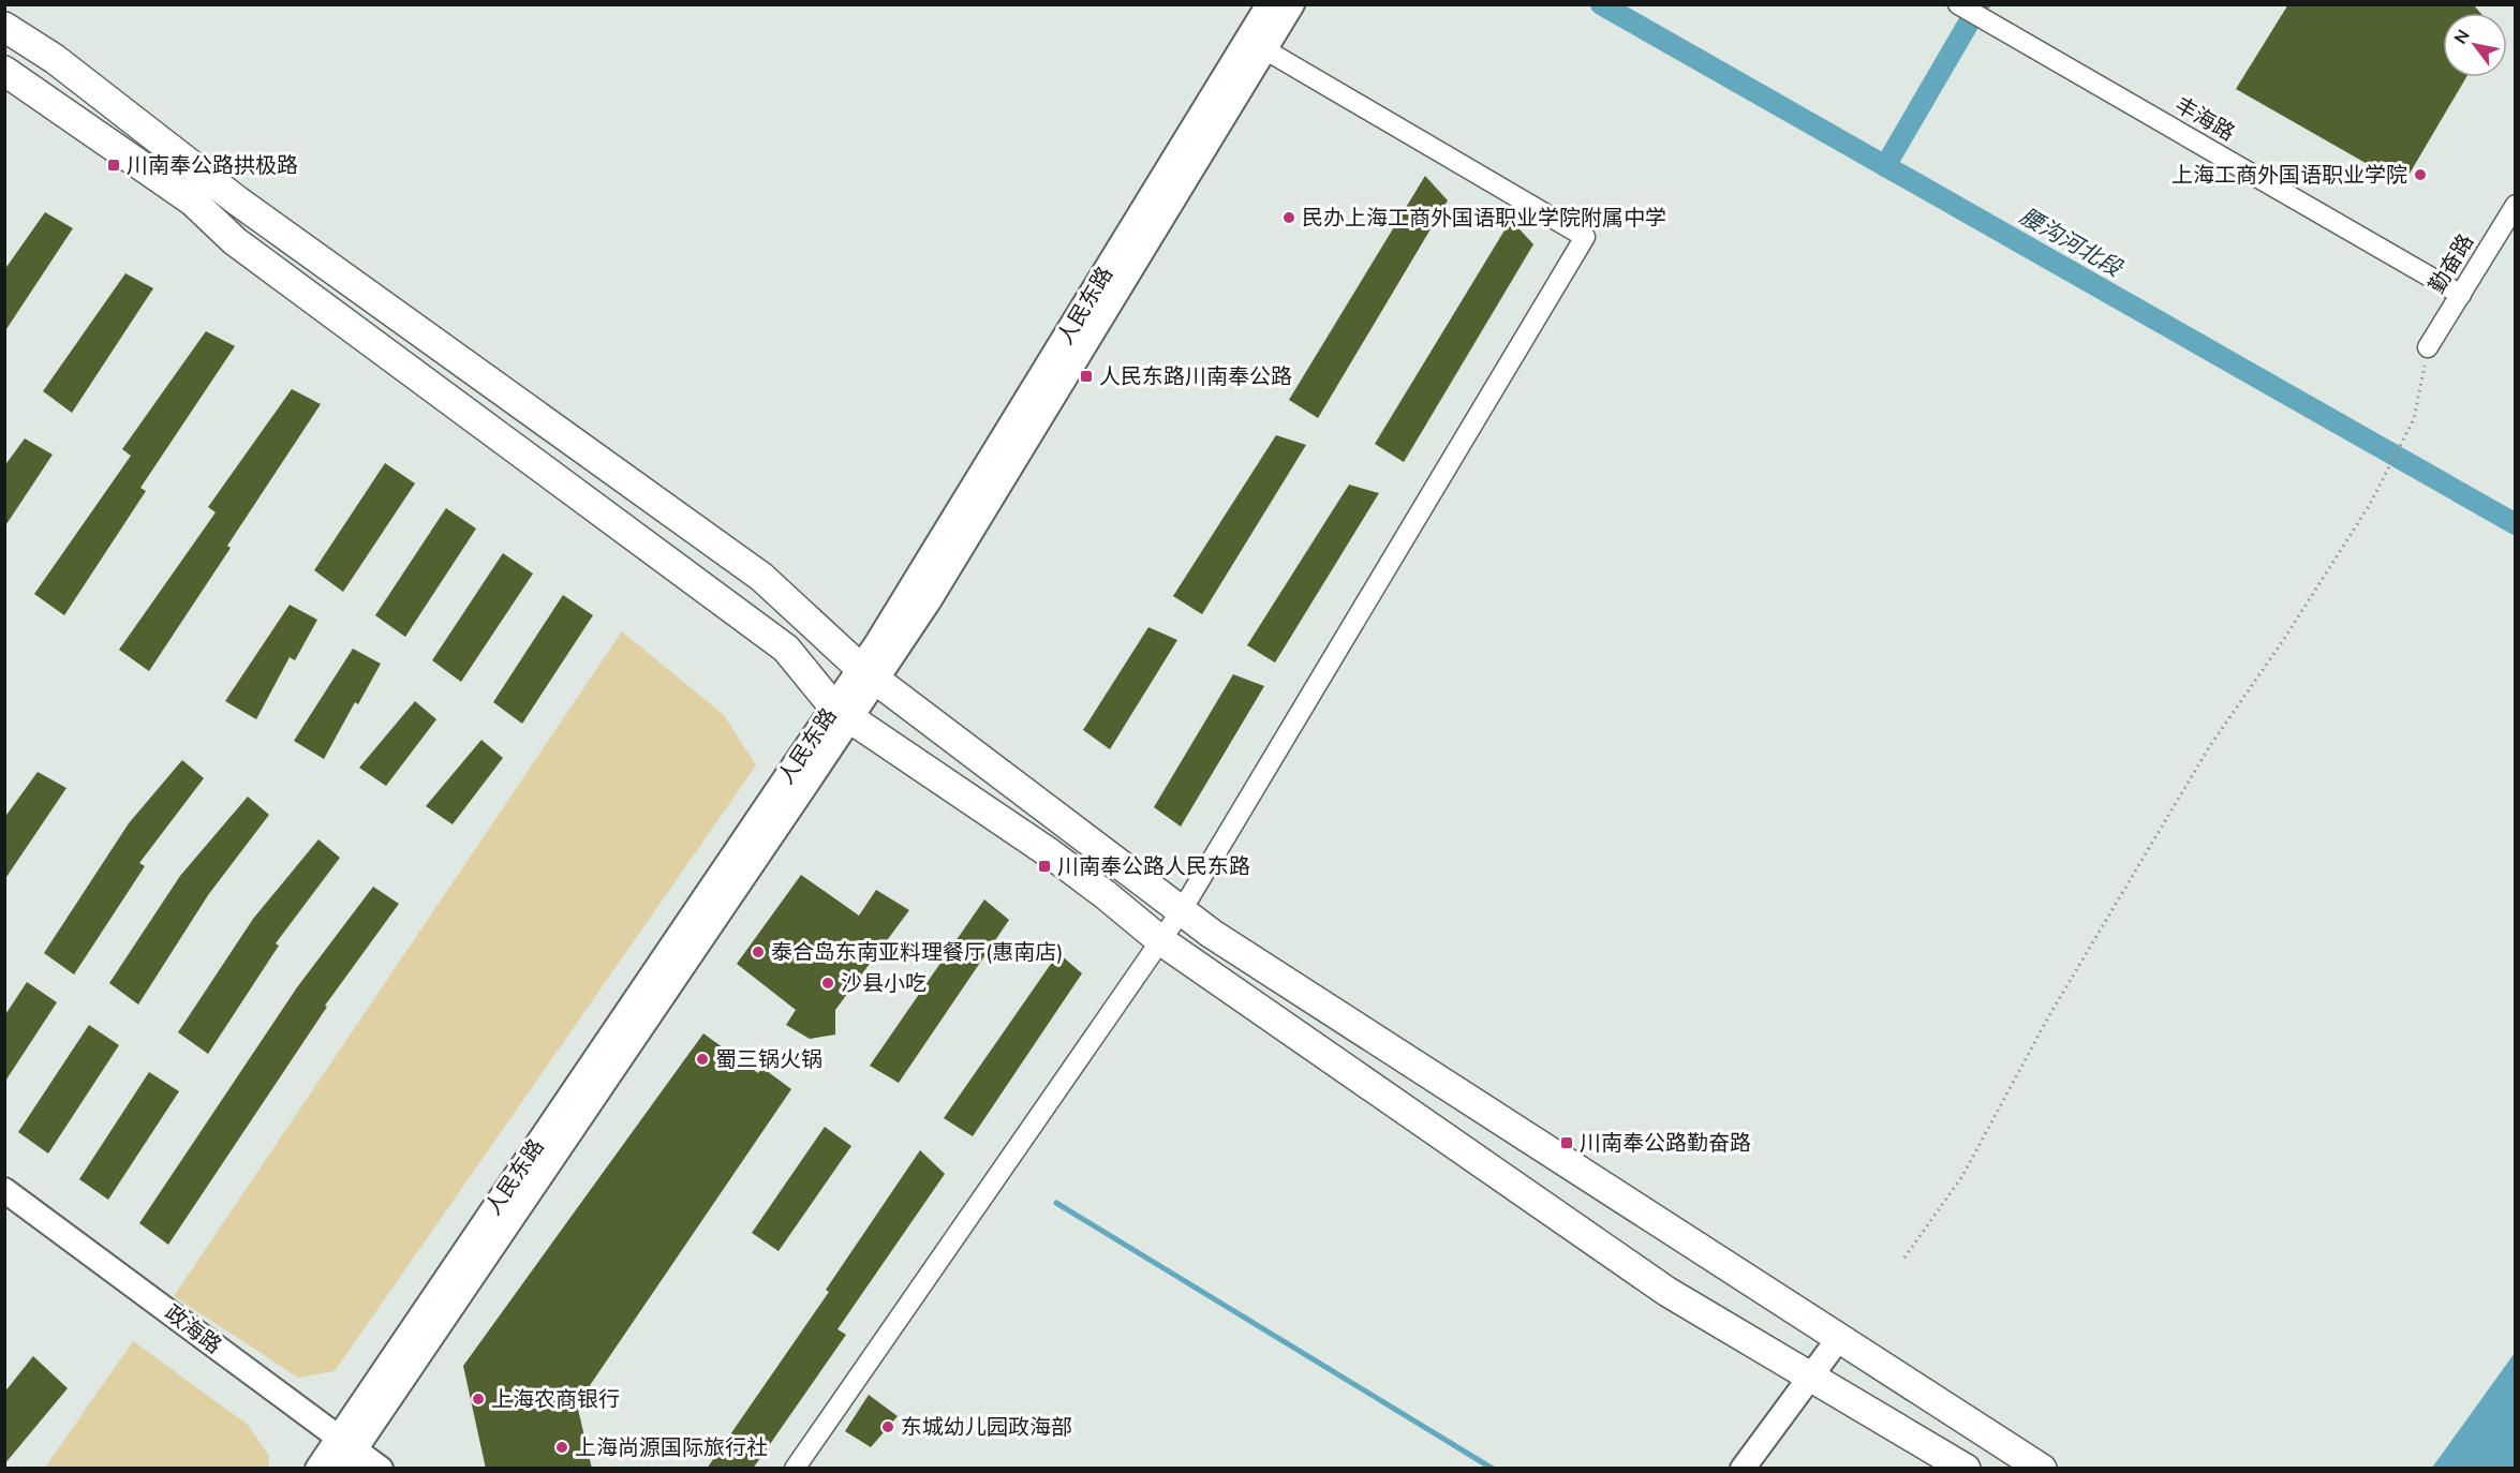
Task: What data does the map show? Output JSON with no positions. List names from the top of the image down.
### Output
{
  "streets": {
    "street": [
      "丰海路",
      "勤奋路",
      "人民东路",
      "政海路"
    ]
  },
  "crossings": [
    ["丰海路", "勤奋路"],
    ["人民东路", "政海路"]
  ],
  "water": ["腰沟河北段"],
  "places": {
    "transit": [
      "川南奉公路拱极路",
      "人民东路川南奉公路",
      "川南奉公路人民东路",
      "川南奉公路勤奋路"
    ],
    "other": [
      "上海工商外国语职业学院",
      "民办上海工商外国语职业学院附属中学",
      "泰合岛东南亚料理餐厅(惠南店)",
      "沙县小吃",
      "蜀三锅火锅",
      "上海农商银行",
      "东城幼儿园政海部",
      "上海尚源国际旅行社"
    ]
  },
  "north": "top left"
}
